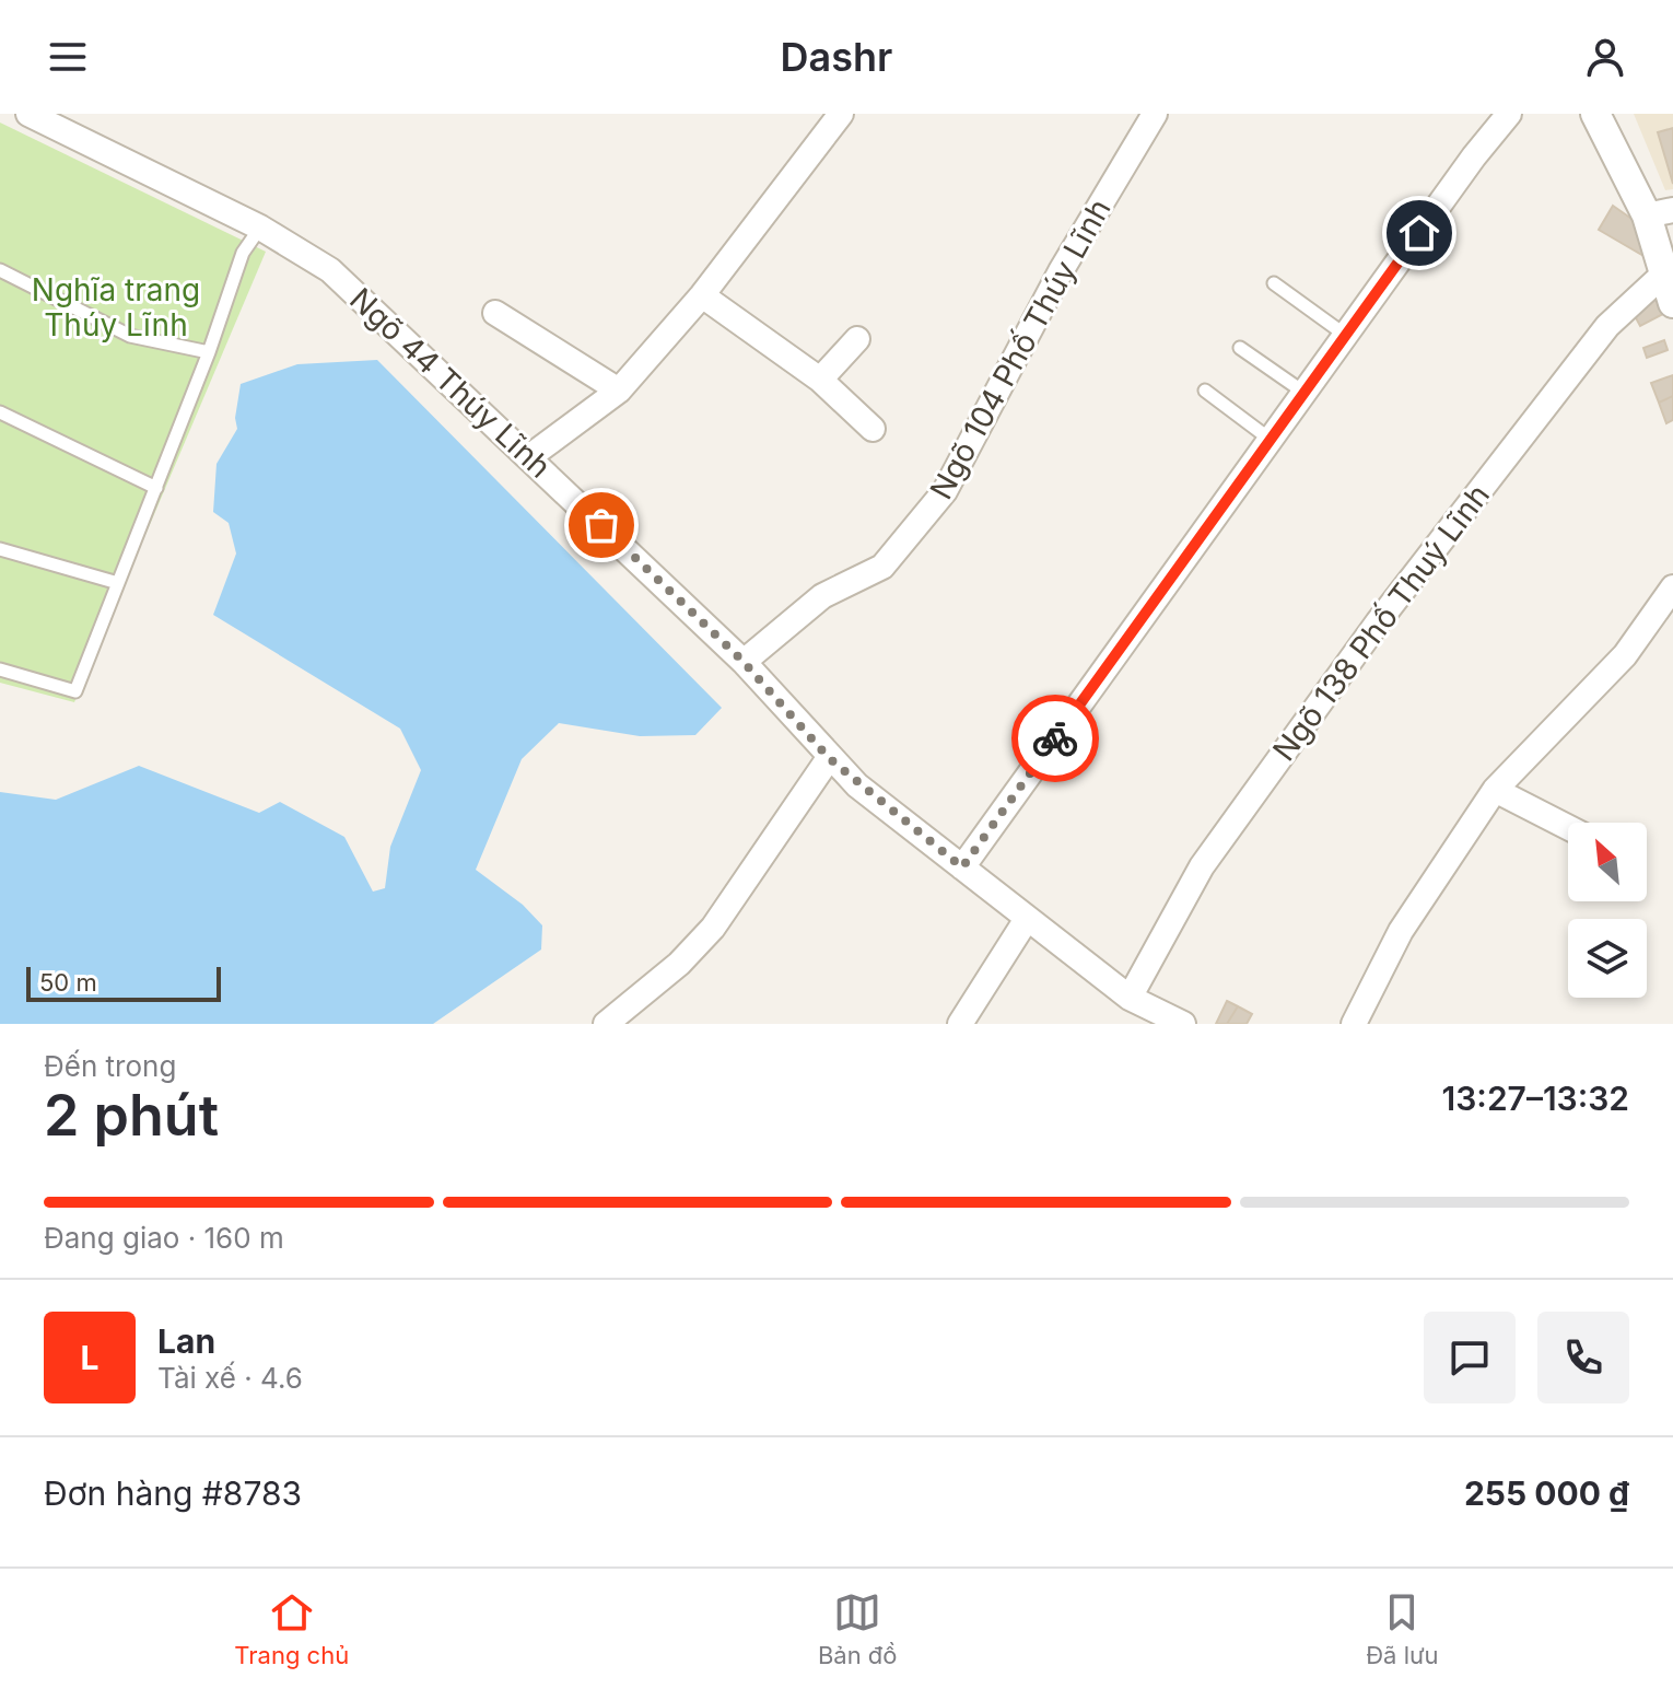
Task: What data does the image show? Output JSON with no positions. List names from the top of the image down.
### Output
{
  "streets": {
    "street": ["Ngõ 104 Phố Thúy Lĩnh", "Ngõ 44 Thúy Lĩnh", "Ngõ 138 Phố Thuý Lĩnh"]
  },
  "crossings": [
    ["Ngõ 104 Phố Thúy Lĩnh", "Ngõ 44 Thúy Lĩnh"],
    ["Ngõ 44 Thúy Lĩnh", "Ngõ 138 Phố Thuý Lĩnh"]
  ],
  "parks": ["Nghĩa trang Thúy Lĩnh"],
  "scale_bar": "50 m",
  "north": "top left",
  "page": {
    "header": "Dashr",
    "scale": "50 m",
    "heading": ["2 phút", "Đến trong", "13:27–13:32"],
    "panel": [
      "Lan",
      "Tài xế · 4.6",
      "Đơn hàng #8783",
      "255 000 ₫"
    ],
    "bar": "Đang giao · 160 m",
    "round": "L",
    "tabs": ["Trang chủ", "Bản đồ", "Đã lưu"]
  }
}
